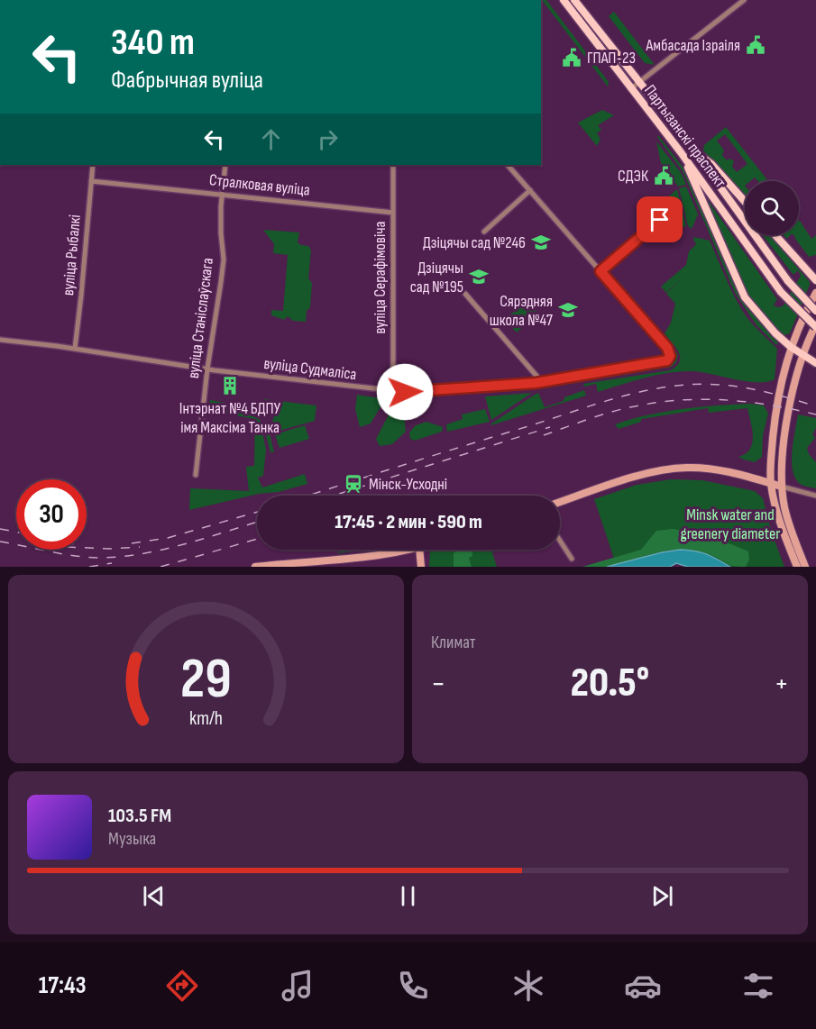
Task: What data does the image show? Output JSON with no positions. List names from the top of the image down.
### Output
{
  "streets": {
    "main road": ["Партызанскі праспект"],
    "street": [
      "Стралковая вуліца",
      "вуліца Рыбалкі",
      "вуліца Серафімовіча",
      "вуліца Станіслаўскага",
      "вуліца Судмаліса"
    ]
  },
  "crossings": [
    ["Стралковая вуліца", "вуліца Рыбалкі"],
    ["Стралковая вуліца", "вуліца Серафімовіча"],
    ["Стралковая вуліца", "вуліца Станіслаўскага"],
    ["вуліца Рыбалкі", "вуліца Судмаліса"],
    ["вуліца Серафімовіча", "вуліца Судмаліса"],
    ["вуліца Станіслаўскага", "вуліца Судмаліса"]
  ],
  "parks": ["Minsk water and greenery diameter"],
  "places": {
    "public building": ["Амбасада Ізраіля", "ГПАП-23", "СДЭК"],
    "school or university": ["Дзіцячы сад №246", "Дзіцячы сад №195", "Сярэдняя школа №47"],
    "building": ["Інтэрнат №4 БДПУ імя Максіма Танка"],
    "station": ["Мінск-Усходні"]
  },
  "page": {
    "turn": ["340 m", "Фабрычная вуліца"],
    "limit": "30",
    "trip": "17:45 · 2 мин · 590 m",
    "tile": "Климат",
    "heat": ["−", "20.5°", "+"],
    "song": ["103.5 FM", "Музыка"],
    "tabs": "17:43",
    "gauge": ["29", "km/h"]
  }
}
